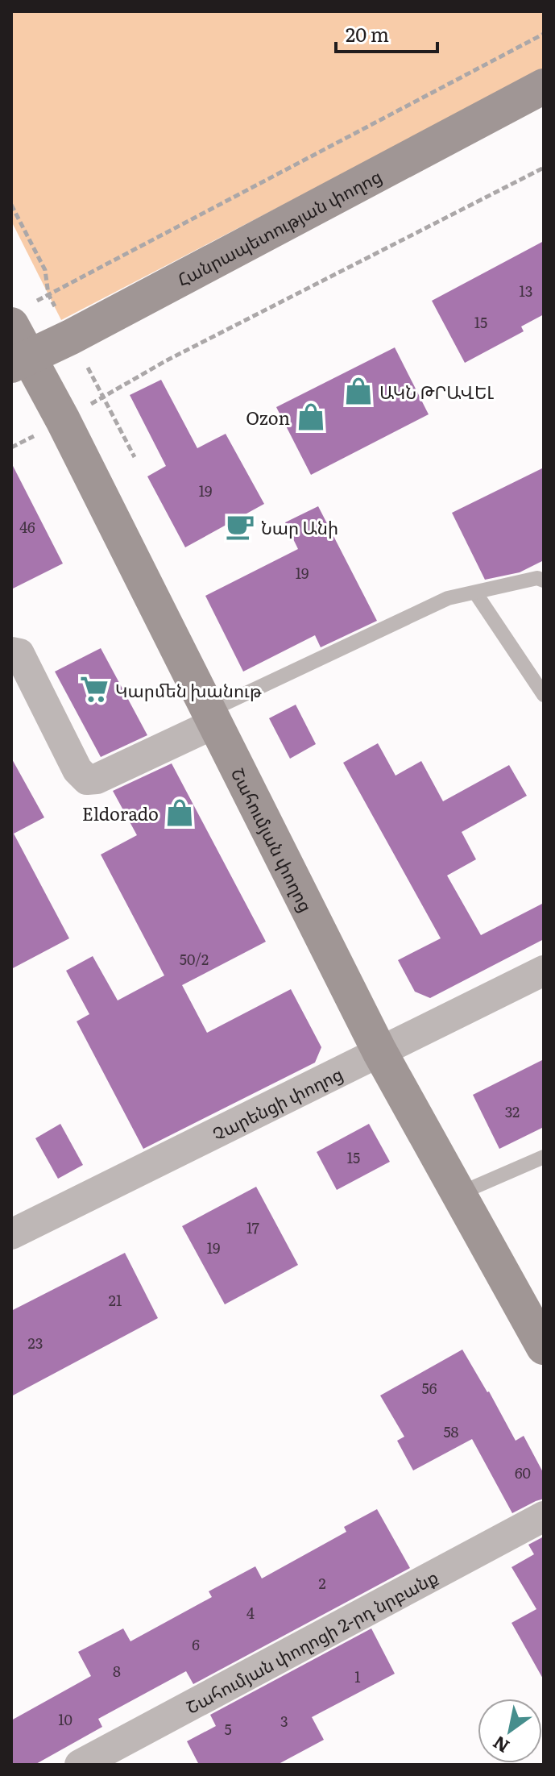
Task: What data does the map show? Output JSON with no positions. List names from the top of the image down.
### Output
{
  "streets": {
    "street": [
      "Հանրապետության փողոց",
      "Շահումյան փողոց",
      "Չարենցի փողոց",
      "Շահումյան փողոցի 2-րդ նրբանք"
    ]
  },
  "crossings": [
    ["Հանրապետության փողոց", "Շահումյան փողոց"],
    ["Շահումյան փողոց", "Չարենցի փողոց"]
  ],
  "places": {
    "shop": ["ԱԿՆ ԹՐԱՎԵԼ", "Ozon", "Eldorado"],
    "cafe": ["Նար Անի"],
    "supermarket": ["Կարմեն խանութ"]
  },
  "house_numbers": [
    "13",
    "15",
    "19",
    "46",
    "19",
    "50/2",
    "32",
    "15",
    "17",
    "19",
    "21",
    "23",
    "56",
    "58",
    "60",
    "2",
    "4",
    "6",
    "8",
    "1",
    "10",
    "3",
    "5"
  ],
  "scale_bar": "20 m",
  "north": "bottom left"
}
